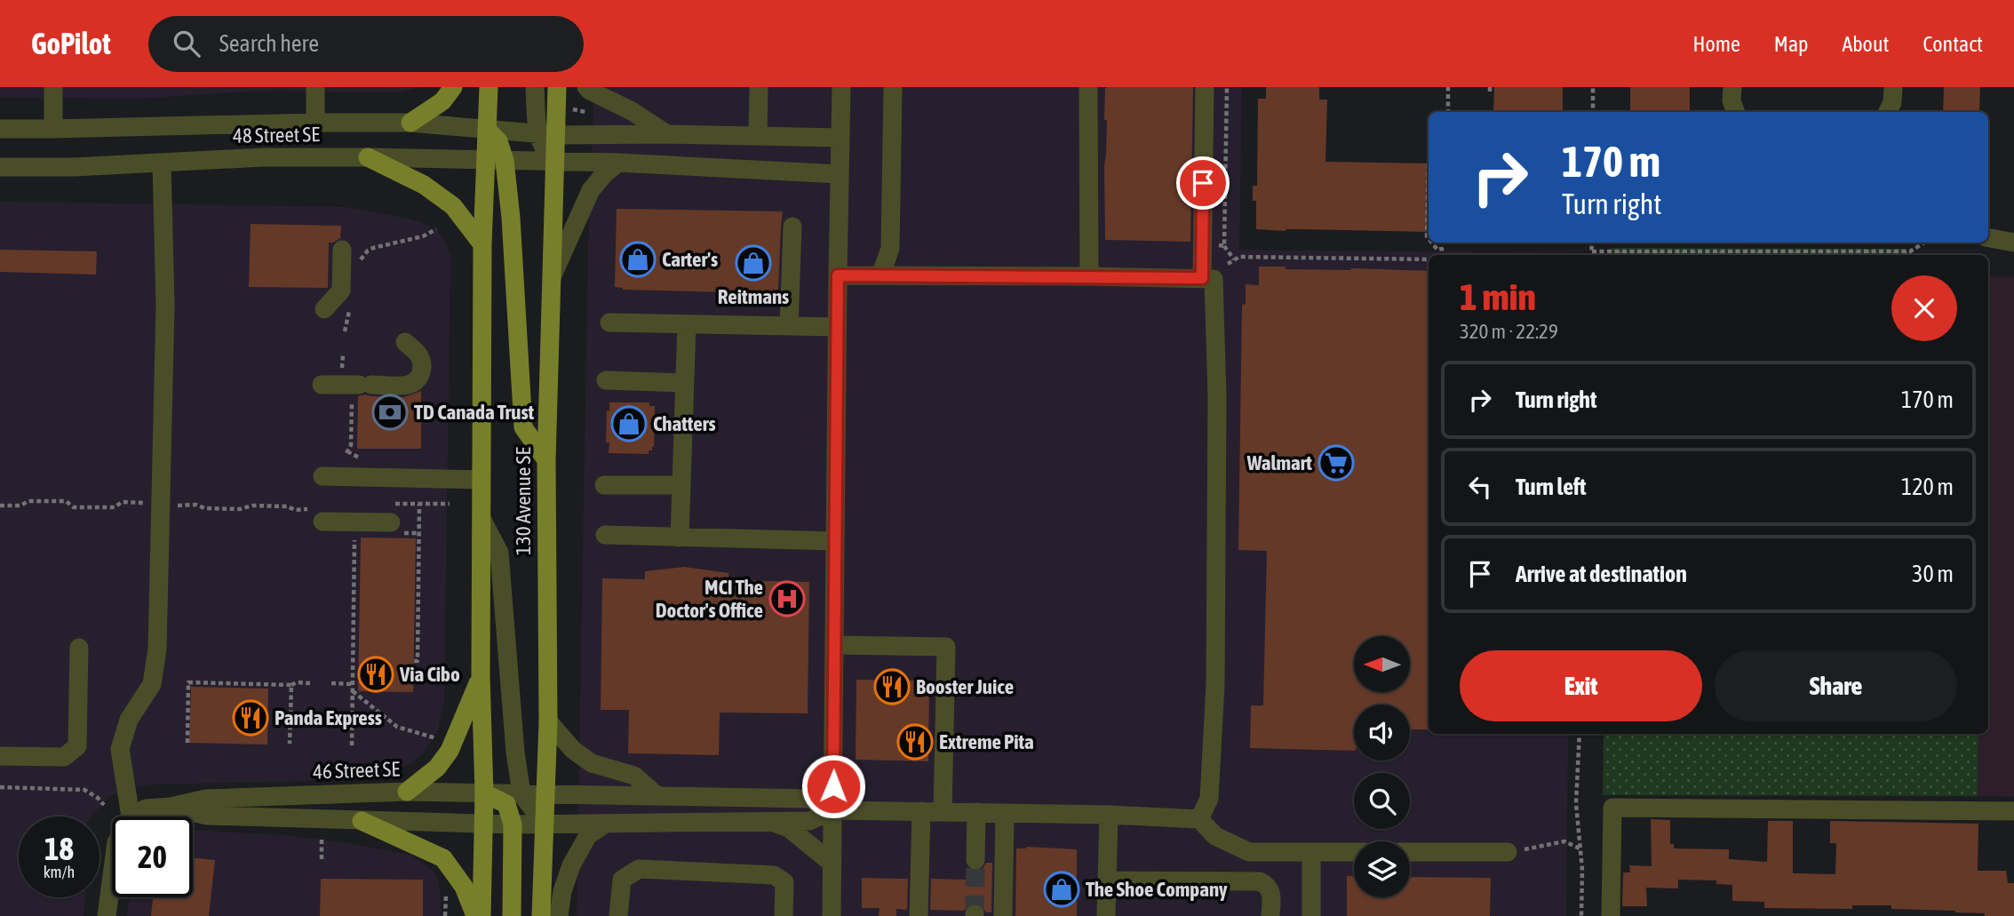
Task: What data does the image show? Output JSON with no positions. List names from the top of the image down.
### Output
{
  "streets": {
    "main road": ["130 Avenue SE"],
    "street": ["48 Street SE", "46 Street SE"]
  },
  "crossings": [
    ["48 Street SE", "130 Avenue SE"],
    ["130 Avenue SE", "46 Street SE"]
  ],
  "places": {
    "shop": [
      "Carter's",
      "Reitmans",
      "Chatters",
      "The Shoe Company"
    ],
    "bank": ["TD Canada Trust"],
    "supermarket": ["Walmart"],
    "hospital": ["MCI The Doctor's Office"],
    "restaurant": [
      "Via Cibo",
      "Booster Juice",
      "Panda Express",
      "Extreme Pita"
    ]
  },
  "north": "left",
  "page": {
    "header": "GoPilot",
    "search": "Search here",
    "nav": [
      "Home",
      "Map",
      "About",
      "Contact"
    ],
    "turn": ["170 m", "Turn right"],
    "heading": ["1 min", "320 m · 22:29"],
    "list": [
      {
        "name": "Turn right",
        "value": "170 m"
      },
      {
        "name": "Turn left",
        "value": "120 m"
      },
      {
        "name": "Arrive at destination",
        "value": "30 m"
      }
    ],
    "buttons": ["Exit", "Share"],
    "speed": "18 km/h",
    "limit": "20"
  }
}
